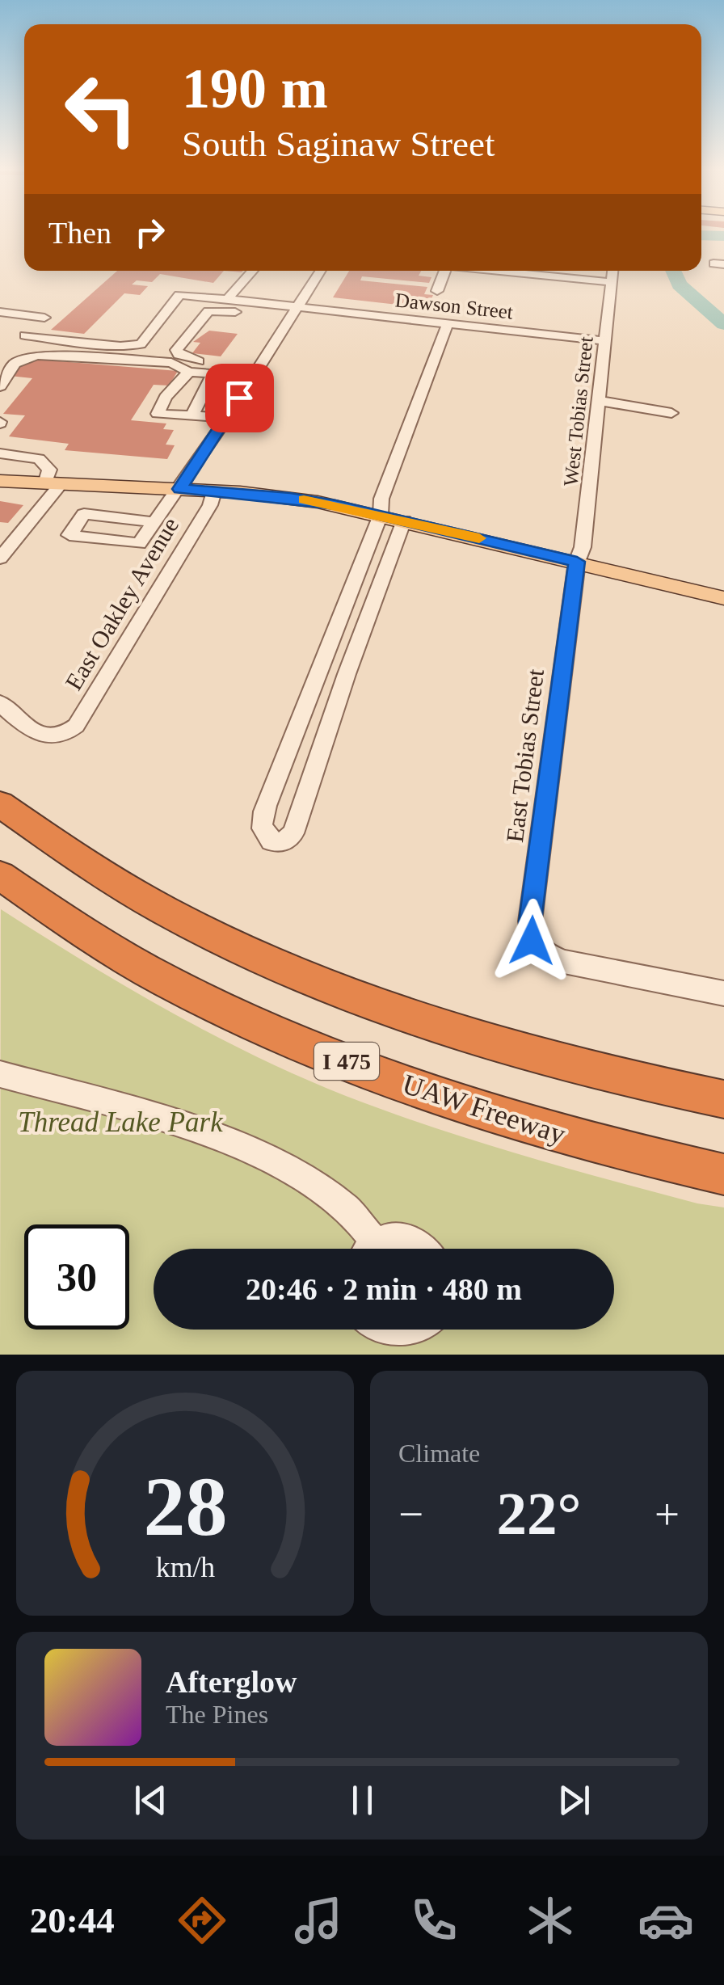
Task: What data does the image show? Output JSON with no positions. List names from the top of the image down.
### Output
{
  "streets": {
    "highway": ["I 475", "UAW Freeway"],
    "street": [
      "Dawson Street",
      "West Tobias Street",
      "East Oakley Avenue",
      "East Tobias Street"
    ]
  },
  "crossings": [
    ["Dawson Street", "West Tobias Street"],
    ["West Tobias Street", "East Tobias Street"]
  ],
  "parks": ["Thread Lake Park"],
  "page": {
    "turn": ["190 m", "South Saginaw Street"],
    "then": "Then",
    "limit": "30",
    "trip": "20:46 · 2 min · 480 m",
    "tile": "Climate",
    "heat": ["−", "22°", "+"],
    "song": ["Afterglow", "The Pines"],
    "tabs": "20:44",
    "gauge": ["28", "km/h"]
  }
}
